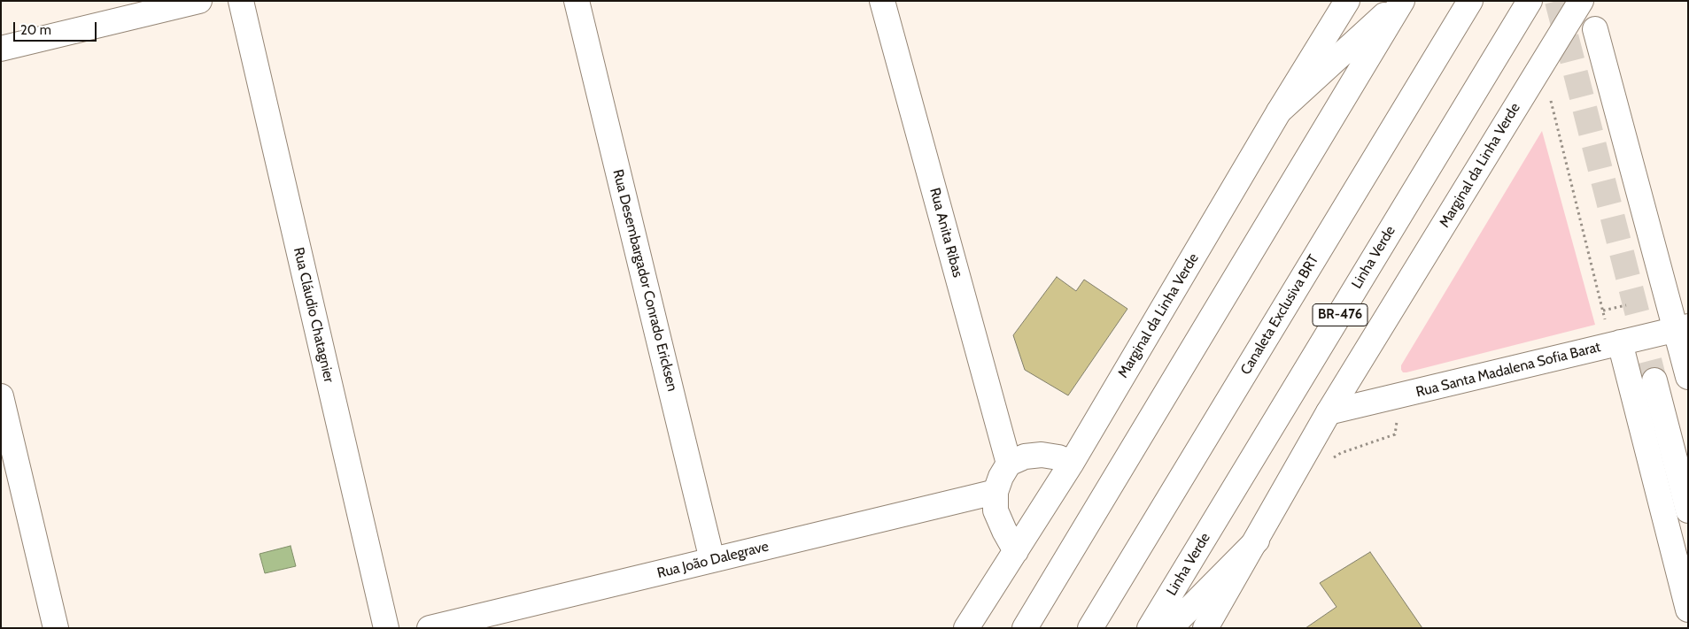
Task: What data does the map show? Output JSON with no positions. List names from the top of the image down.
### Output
{
  "streets": {
    "main road": [
      "Marginal da Linha Verde",
      "Rua Anita Ribas",
      "Linha Verde",
      "Rua Desembargador Conrado Ericksen",
      "Rua Cláudio Chatagnier",
      "Canaleta Exclusiva BRT",
      "BR-476",
      "Rua Santa Madalena Sofia Barat",
      "Rua João Dalegrave"
    ]
  },
  "crossings": [
    ["Marginal da Linha Verde", "Rua Santa Madalena Sofia Barat"],
    ["Rua Desembargador Conrado Ericksen", "Rua João Dalegrave"]
  ],
  "scale_bar": "20 m"
}
